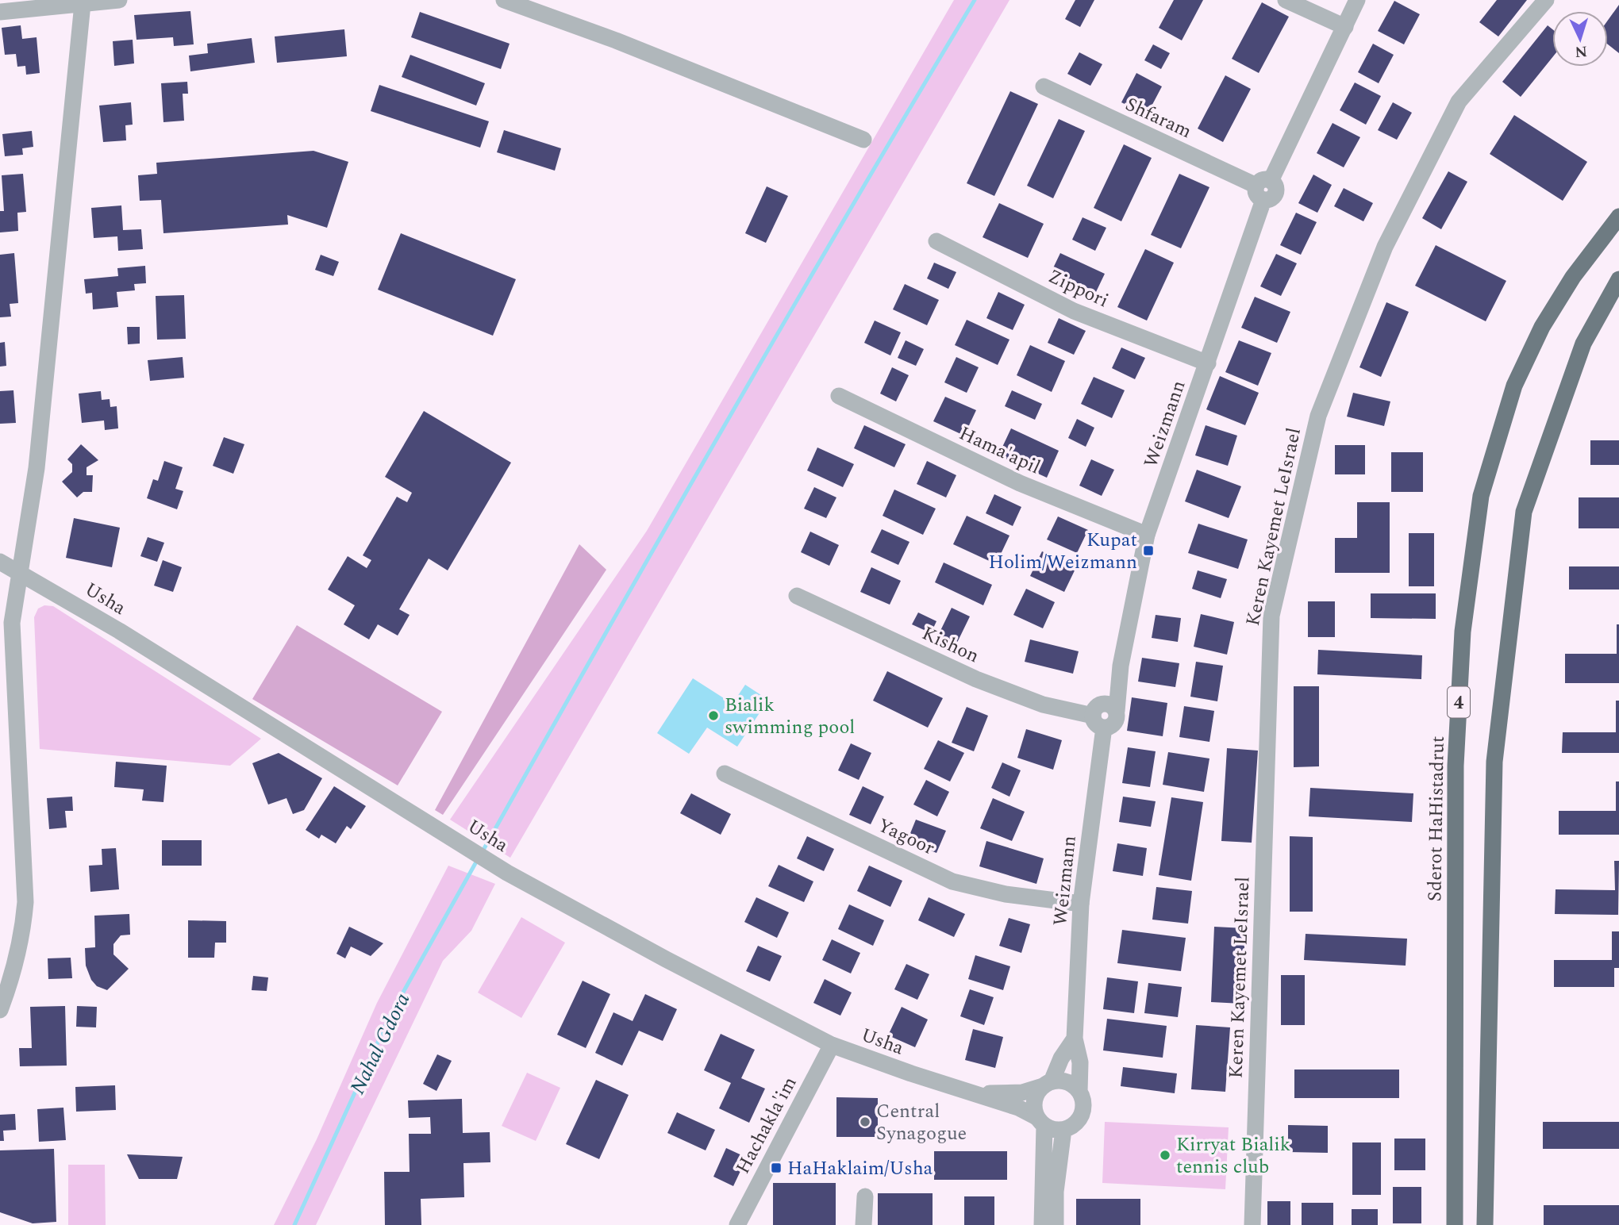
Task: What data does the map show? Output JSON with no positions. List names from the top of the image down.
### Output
{
  "streets": {
    "highway": ["4", "Sderot HaHistadrut"],
    "street": [
      "Shfaram",
      "Zippori",
      "Weizmann",
      "Hama'apil",
      "Keren Kayemet LeIsrael",
      "Usha",
      "Kishon",
      "Yagoor",
      "Hachakla'im"
    ]
  },
  "crossings": [
    ["Shfaram", "Weizmann"],
    ["Zippori", "Weizmann"],
    ["Weizmann", "Hama'apil"],
    ["Weizmann", "Usha"],
    ["Weizmann", "Kishon"],
    ["Weizmann", "Yagoor"],
    ["Usha", "Hachakla'im"]
  ],
  "water": ["Nahal Gdora"],
  "places": {
    "transit": ["Kupat Holim/Weizmann", "HaHaklaim/Usha"],
    "other": ["Bialik swimming pool", "Central Synagogue", "Kirryat Bialik tennis club"]
  },
  "north": "bottom"
}
